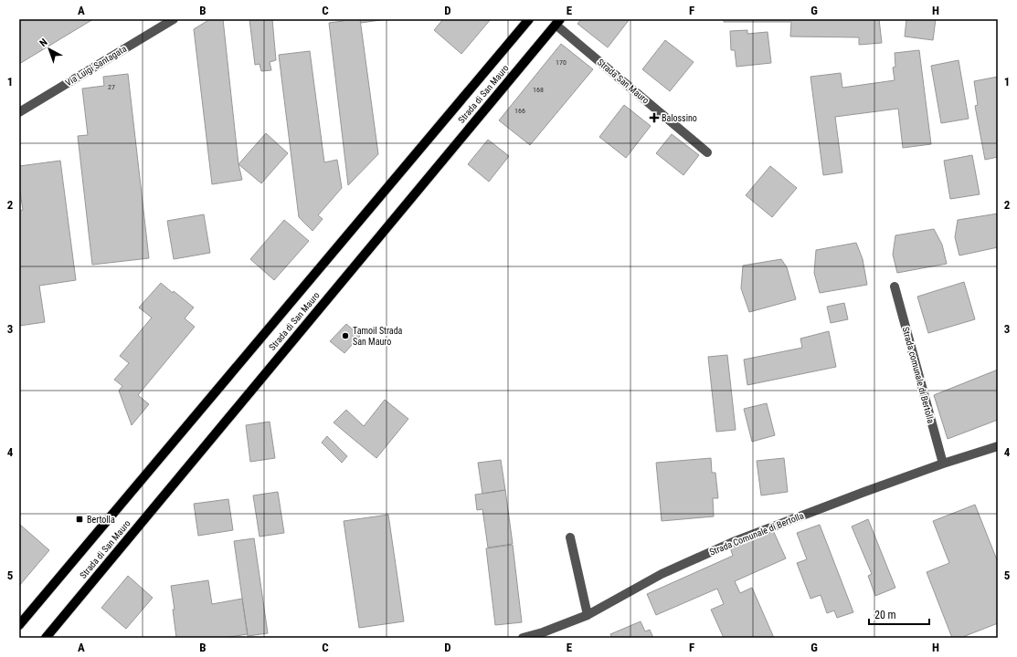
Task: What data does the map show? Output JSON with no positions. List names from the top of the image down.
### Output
{
  "streets": {
    "main road": ["Strada di San Mauro"],
    "street": [
      "Via Luigi Santagata",
      "Strada San Mauro",
      "Strada comunale di Bertolla",
      "Strada Comunale di Bertolla"
    ]
  },
  "crossings": [
    ["Strada San Mauro", "Strada di San Mauro"],
    ["Strada comunale di Bertolla", "Strada Comunale di Bertolla"]
  ],
  "places": {
    "health": ["Balossino"],
    "other": ["Tamoil Strada San Mauro"],
    "transit": ["Bertolla"]
  },
  "house_numbers": [
    "170",
    "27",
    "168",
    "166"
  ],
  "scale_bar": "20 m",
  "north": "top left",
  "grid": {
    "columns": [
      "A",
      "B",
      "C",
      "D",
      "E",
      "F",
      "G",
      "H"
    ],
    "rows": [
      "1",
      "2",
      "3",
      "4",
      "5"
    ]
  }
}
